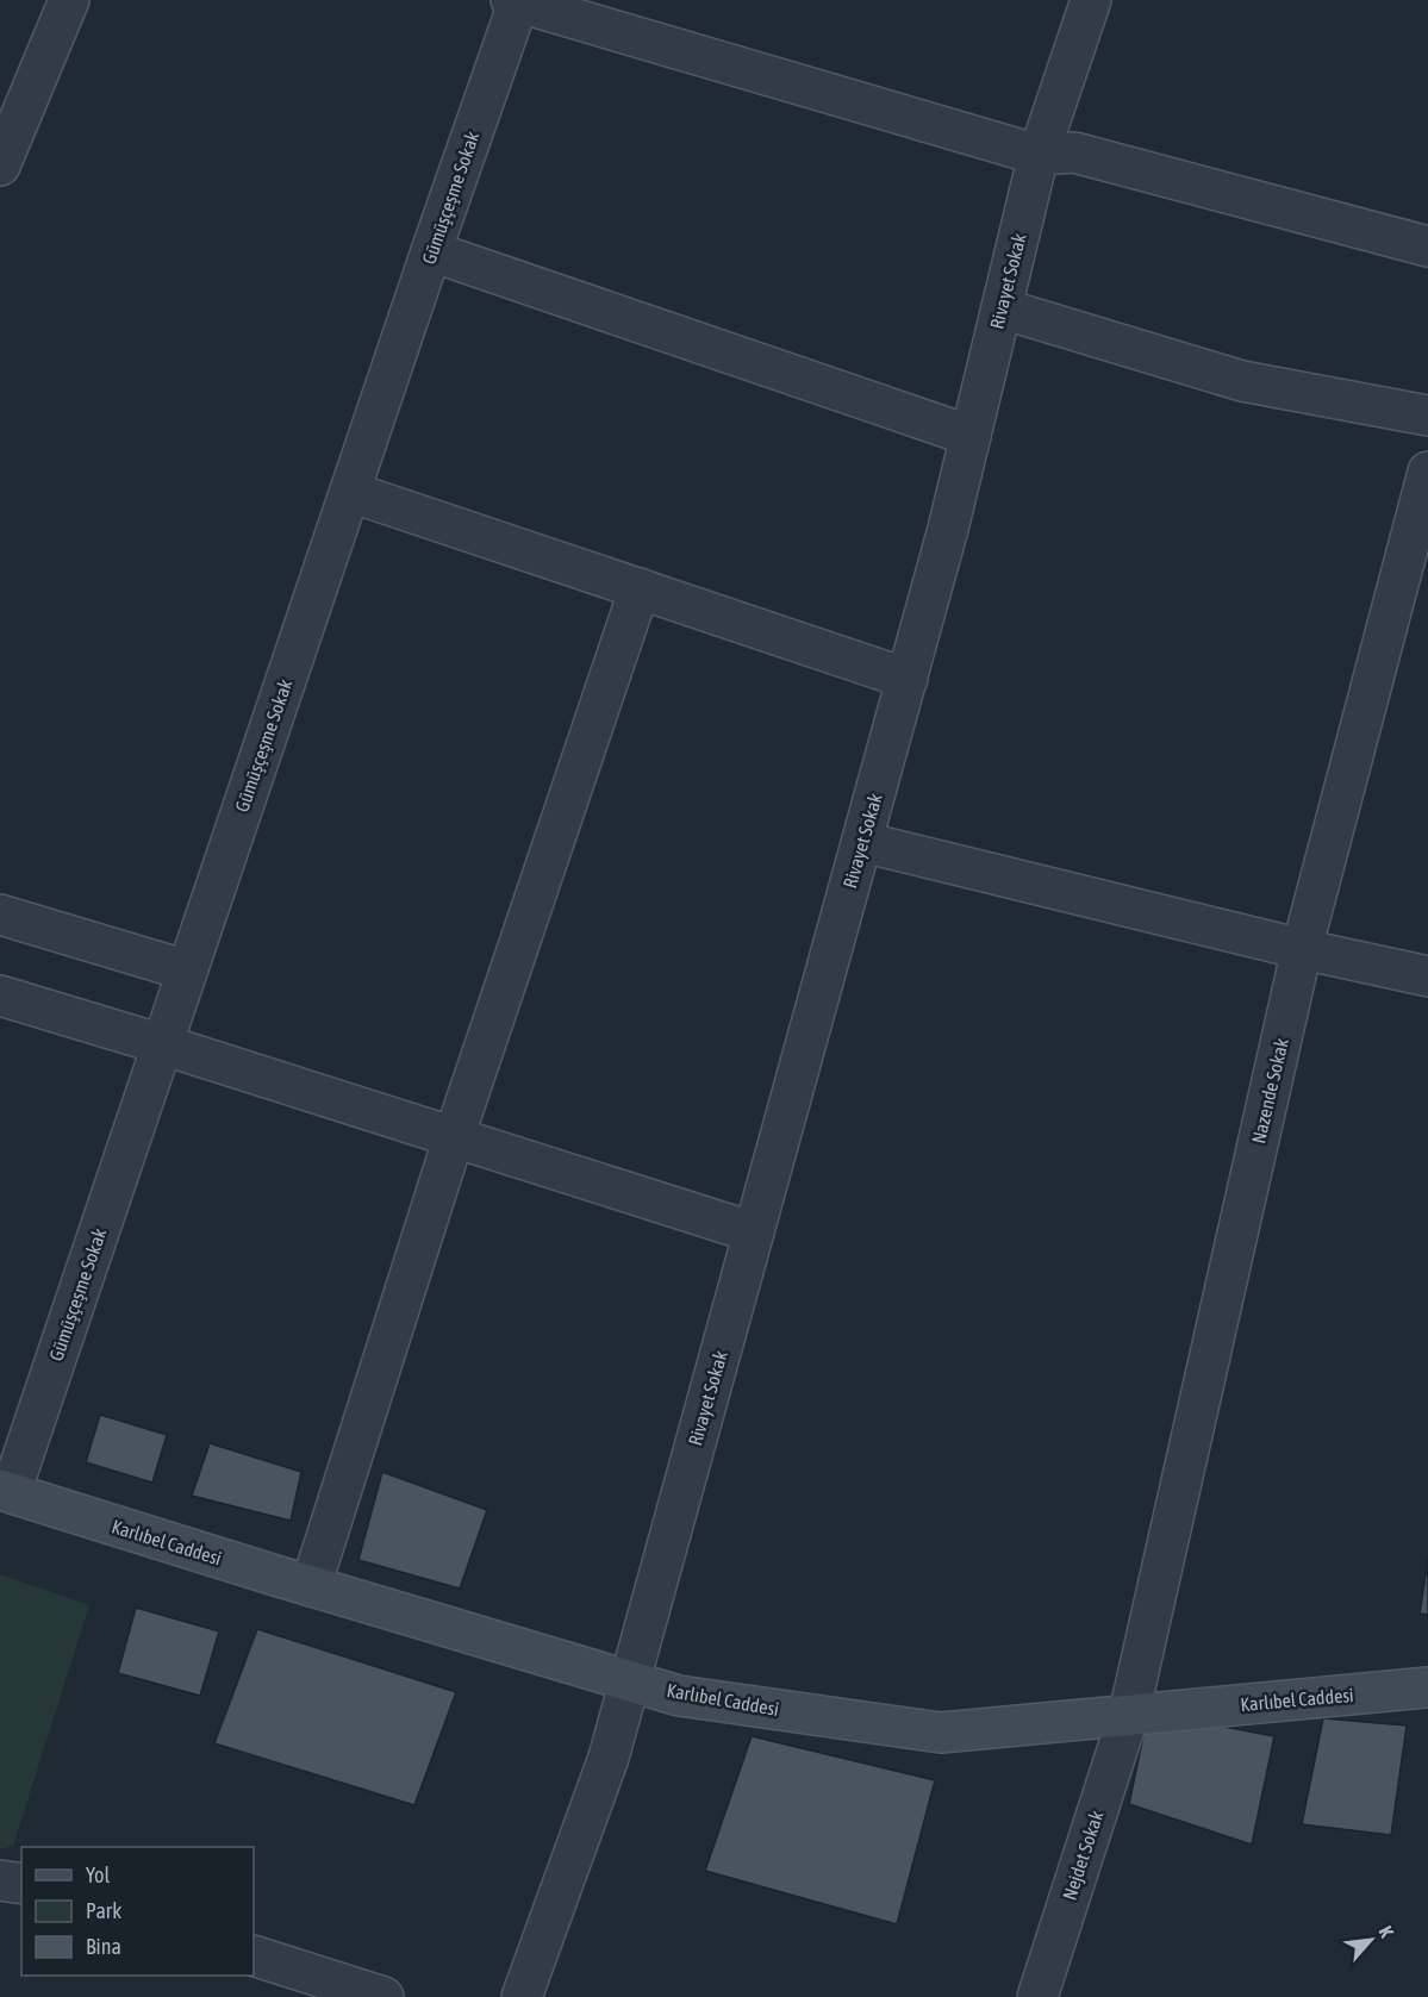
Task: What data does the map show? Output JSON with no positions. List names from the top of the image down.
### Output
{
  "streets": {
    "street": [
      "Gümüşçeşme Sokak",
      "Rivayet Sokak",
      "Nazende Sokak",
      "Karlıbel Caddesi",
      "Nejdet Sokak"
    ]
  },
  "crossings": [
    ["Gümüşçeşme Sokak", "Karlıbel Caddesi"],
    ["Rivayet Sokak", "Karlıbel Caddesi"],
    ["Nazende Sokak", "Karlıbel Caddesi"],
    ["Nazende Sokak", "Nejdet Sokak"],
    ["Karlıbel Caddesi", "Nejdet Sokak"]
  ],
  "legend": ["Yol", "Park", "Bina"],
  "north": "top right"
}
